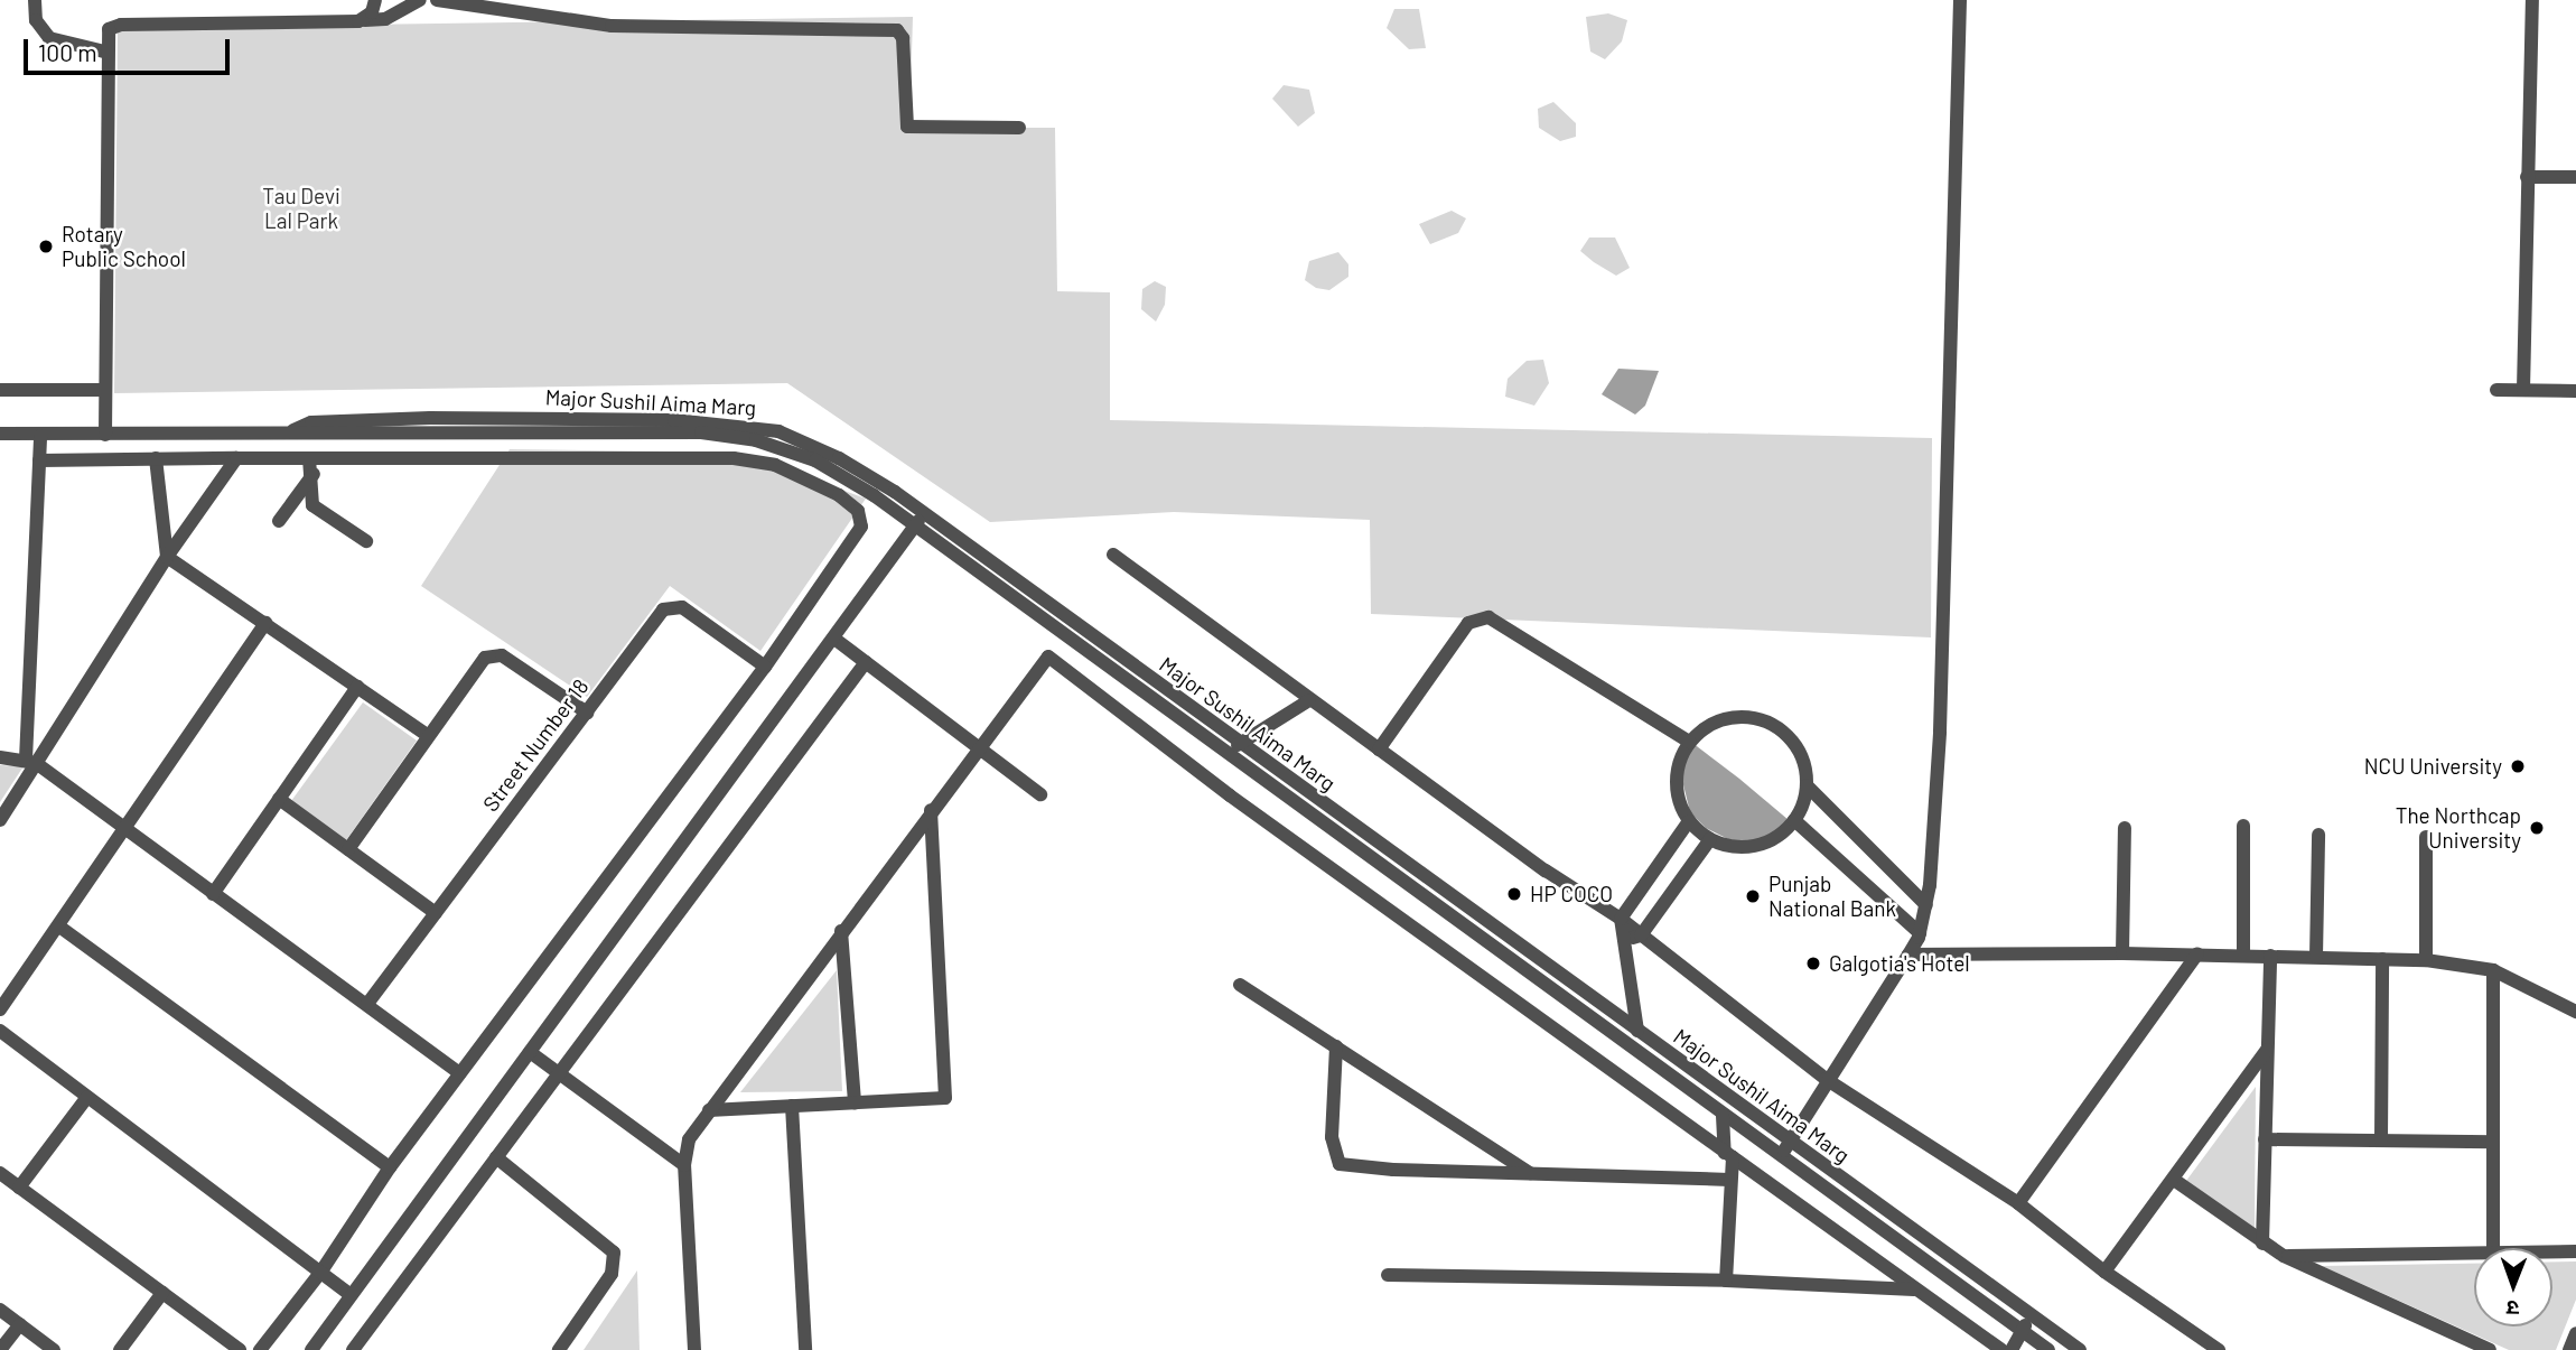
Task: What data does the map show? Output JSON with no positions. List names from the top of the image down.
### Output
{
  "streets": {
    "street": ["Major Sushil Aima Marg", "Street Number 18"]
  },
  "parks": ["Tau Devi Lal Park"],
  "places": [
    "Rotary Public School",
    "NCU University",
    "The Northcap University",
    "HP COCO",
    "Punjab National Bank",
    "Galgotia's Hotel"
  ],
  "scale_bar": "100 m",
  "north": "bottom"
}
